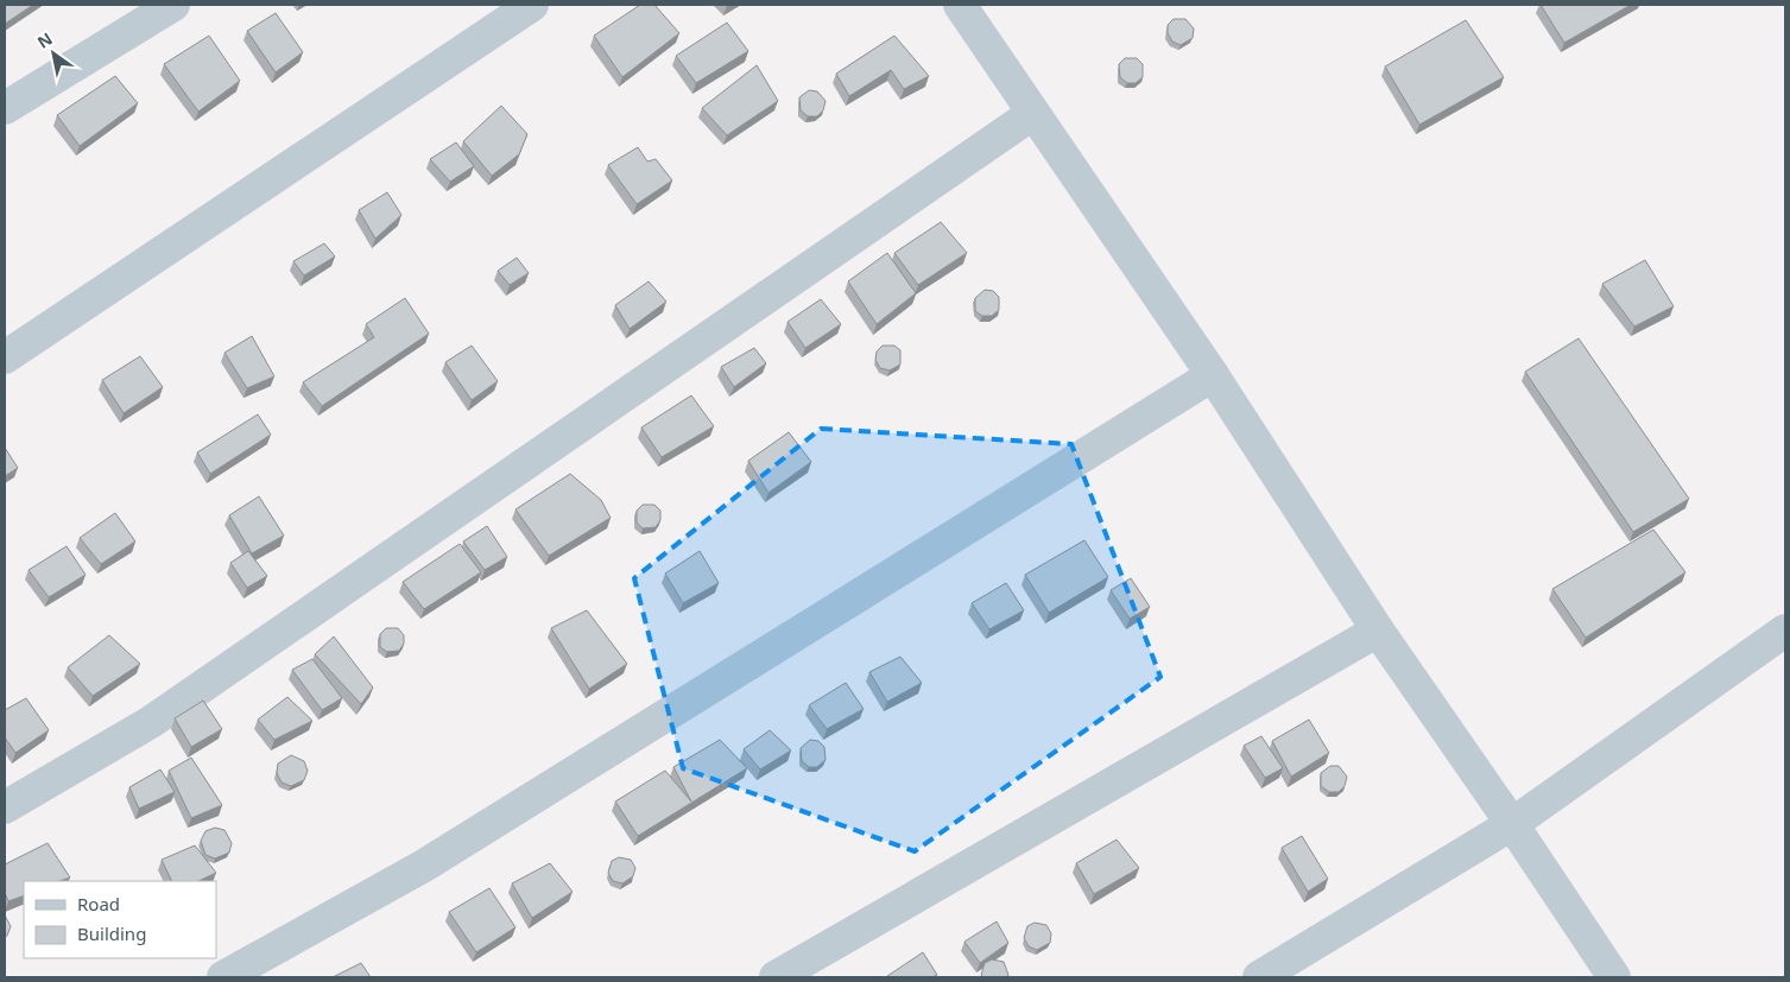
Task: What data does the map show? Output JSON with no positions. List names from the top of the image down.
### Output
{
  "legend": ["Road", "Building"],
  "north": "top left"
}
